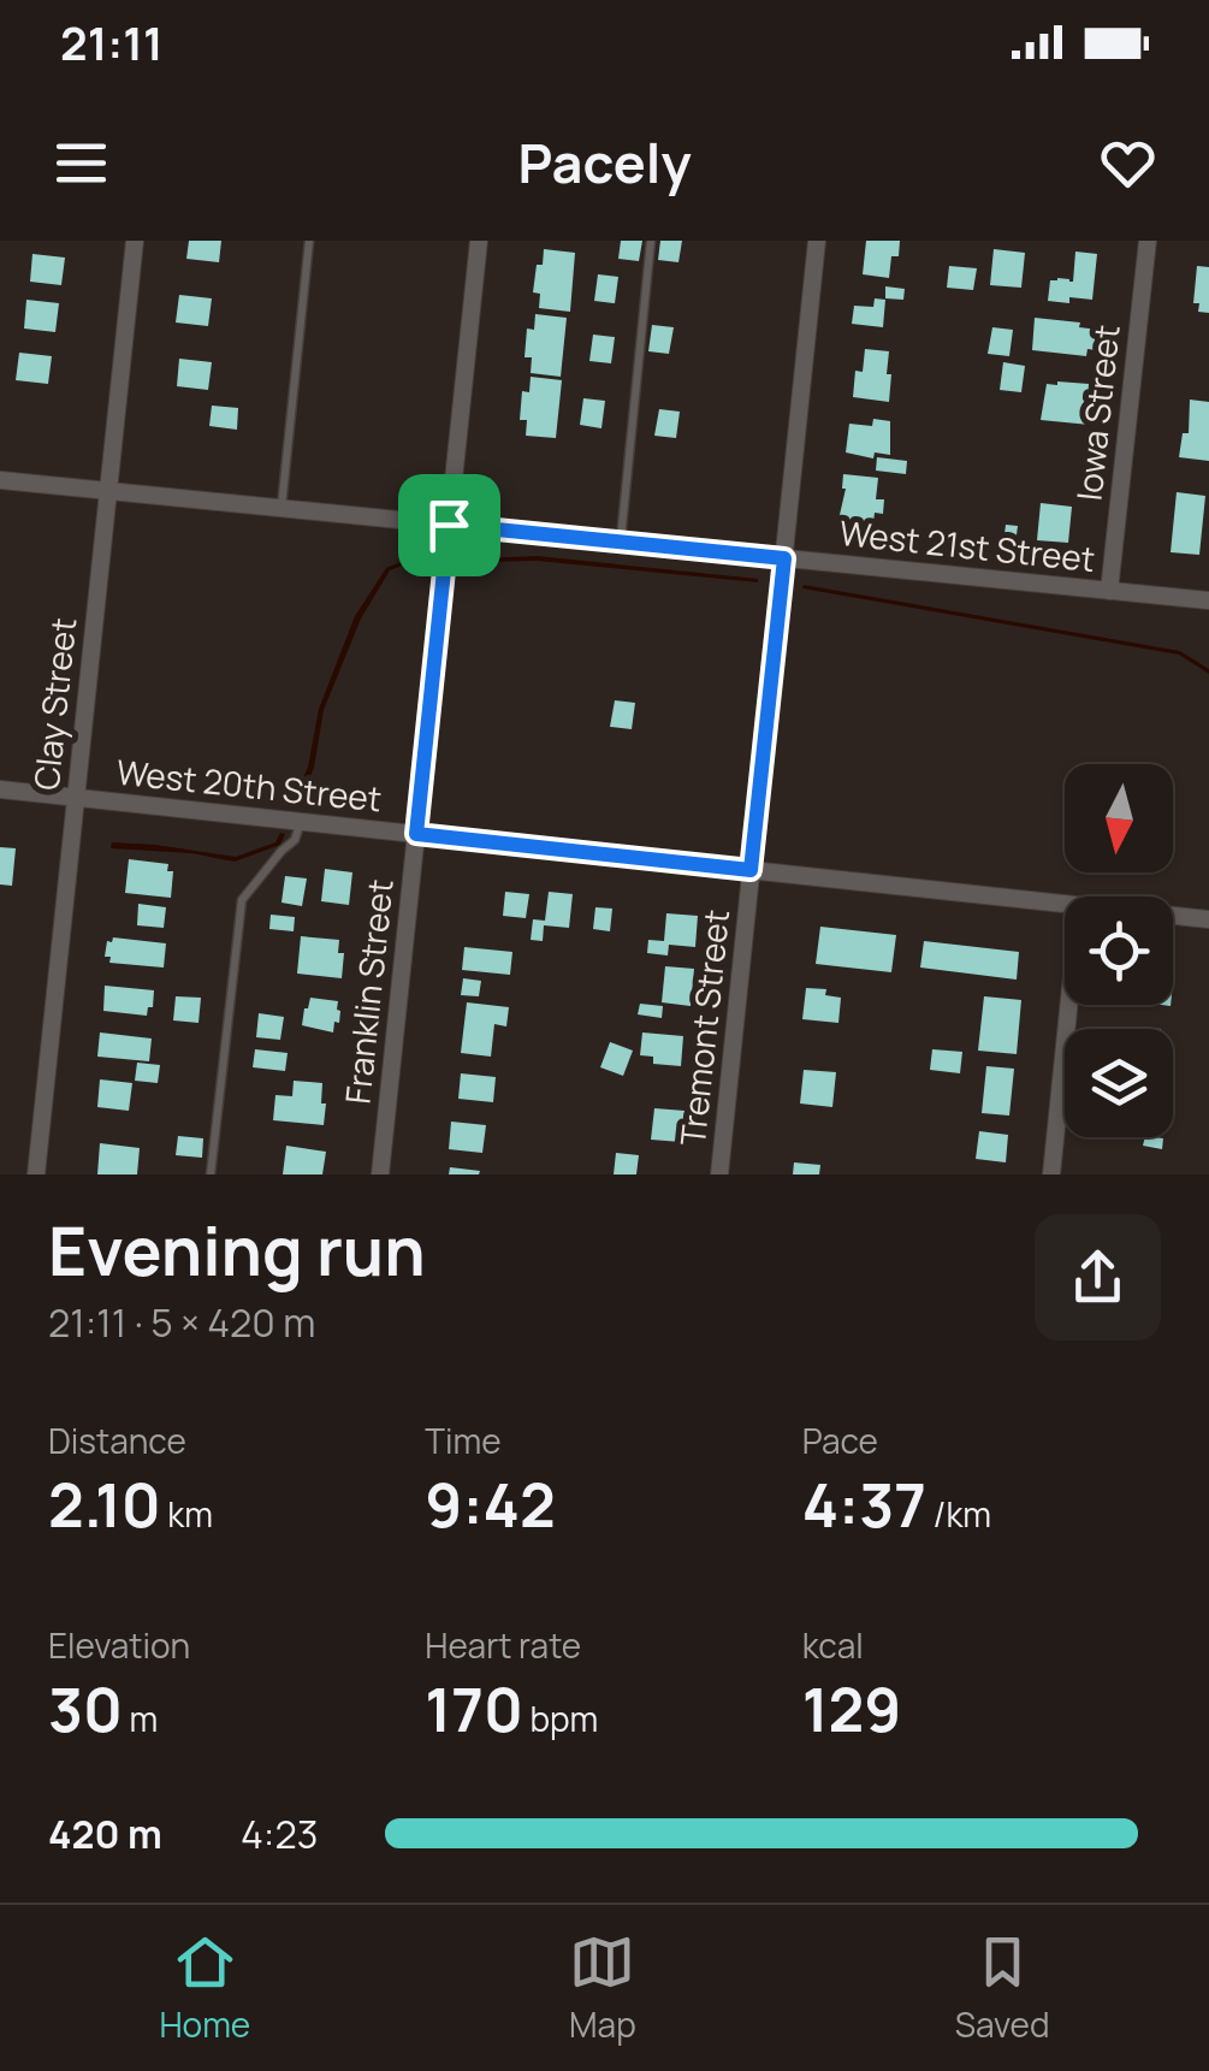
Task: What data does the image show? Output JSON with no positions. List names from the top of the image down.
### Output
{
  "streets": {
    "street": [
      "Iowa Street",
      "West 21st Street",
      "Clay Street",
      "West 20th Street",
      "Franklin Street",
      "Tremont Street"
    ]
  },
  "crossings": [
    ["Iowa Street", "West 21st Street"],
    ["West 21st Street", "Clay Street"],
    ["West 21st Street", "Franklin Street"],
    ["West 21st Street", "Tremont Street"],
    ["Clay Street", "West 20th Street"],
    ["West 20th Street", "Franklin Street"],
    ["West 20th Street", "Tremont Street"]
  ],
  "north": "bottom",
  "page": {
    "status": "21:11",
    "header": "Pacely",
    "heading": ["Evening run", "21:11 · 5 × 420 m"],
    "stats": [
      ["Distance", "2.10 km"],
      ["Time", "9:42"],
      ["Pace", "4:37 /km"],
      ["Elevation", "30 m"],
      ["Heart rate", "170 bpm"],
      ["kcal", "129"]
    ],
    "list": [
      {
        "name": "420 m",
        "note": "4:23"
      }
    ],
    "tabs": ["Home", "Map", "Saved"]
  }
}
